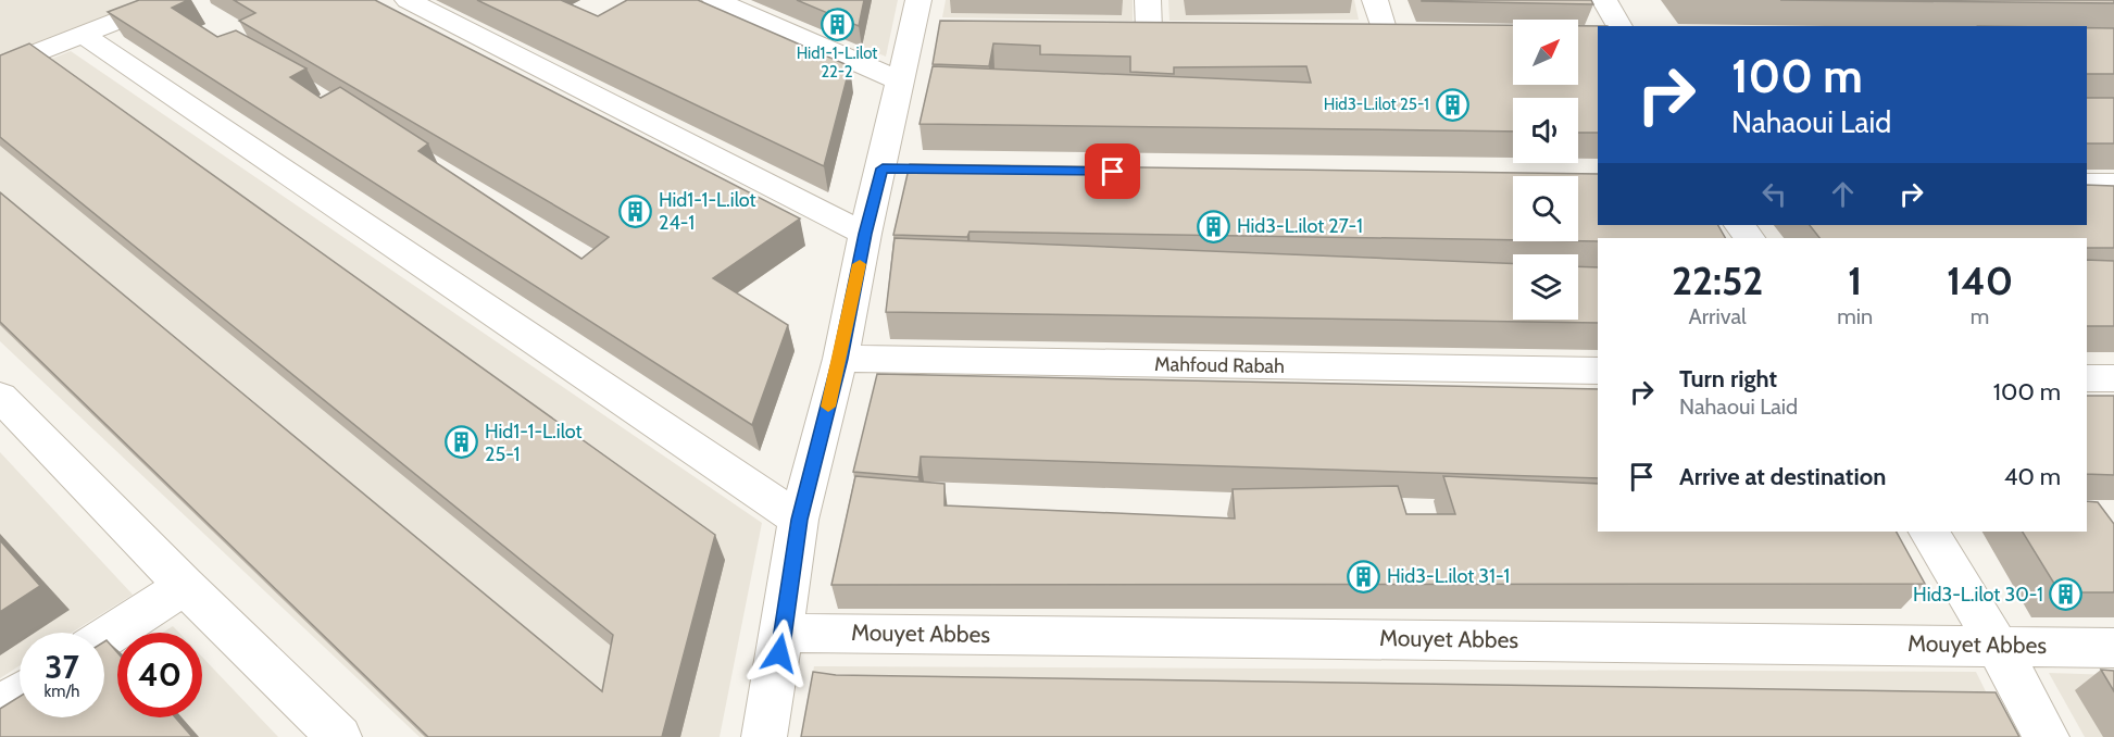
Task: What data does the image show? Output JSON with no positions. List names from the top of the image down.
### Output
{
  "streets": {
    "street": ["Mahfoud Rabah", "Mouyet Abbes"]
  },
  "places": {
    "building": [
      "Hid1-1-L.ilot 22-2",
      "Hid3-L.ilot 25-1",
      "Hid1-1-L.ilot 24-1",
      "Hid3-L.ilot 27-1",
      "Hid1-1-L.ilot 25-1",
      "Hid3-L.ilot 31-1",
      "Hid3-L.ilot 30-1"
    ]
  },
  "north": "top right",
  "page": {
    "turn": ["100 m", "Nahaoui Laid"],
    "eta": [
      "22:52",
      "Arrival",
      "1",
      "min",
      "140",
      "m"
    ],
    "list": [
      {
        "name": "Turn right",
        "note": "Nahaoui Laid",
        "value": "100 m"
      },
      {
        "name": "Arrive at destination",
        "value": "40 m"
      }
    ],
    "speed": "37 km/h",
    "limit": "40"
  }
}
